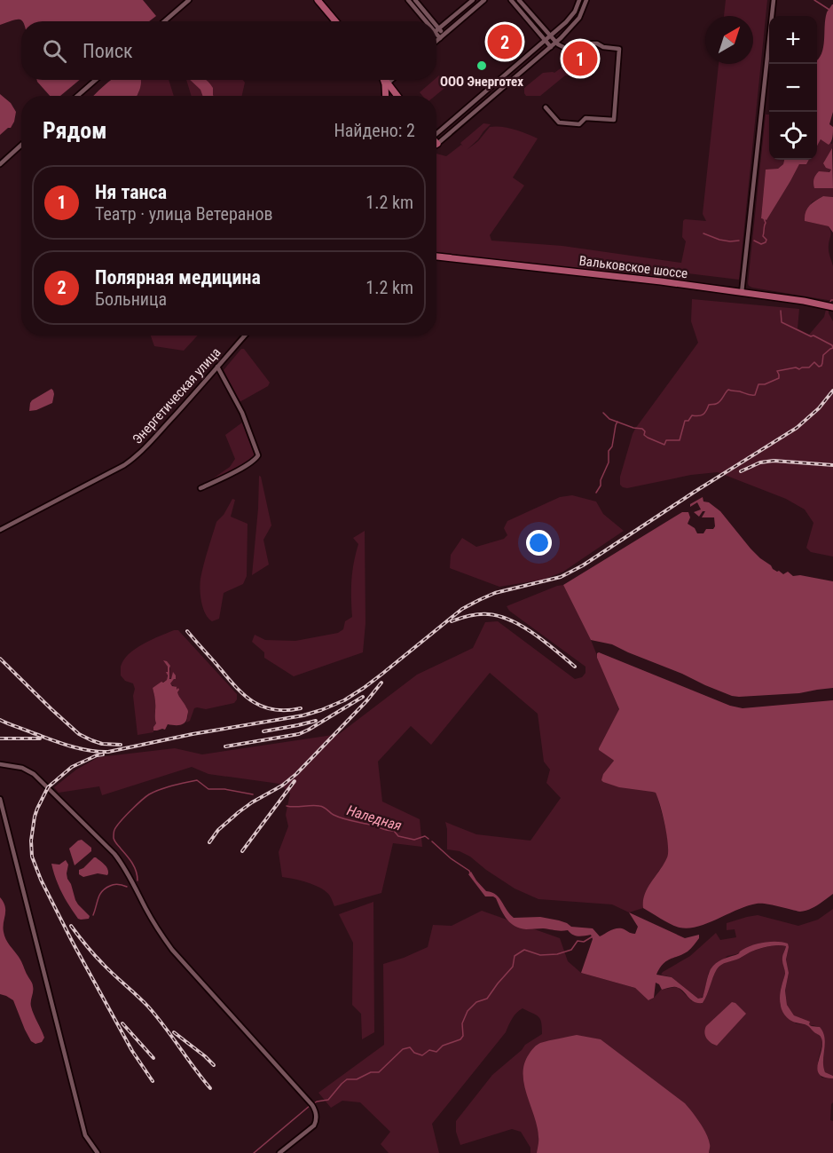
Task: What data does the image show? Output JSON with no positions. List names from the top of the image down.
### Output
{
  "streets": {
    "main road": ["Вальковское шоссе"],
    "street": ["Энергетическая улица"]
  },
  "water": ["Наледная"],
  "places": ["ООО Энерготех"],
  "north": "top right",
  "page": {
    "map_buttons": ["+", "−"],
    "search": "Поиск",
    "pins": ["2", "1"],
    "heading": ["Рядом", "Найдено: 2"],
    "list": [
      {
        "mark": "1",
        "name": "Ня танса",
        "note": "Театр · улица Ветеранов",
        "value": "1.2 km"
      },
      {
        "mark": "2",
        "name": "Полярная медицина",
        "note": "Больница",
        "value": "1.2 km"
      }
    ]
  }
}
